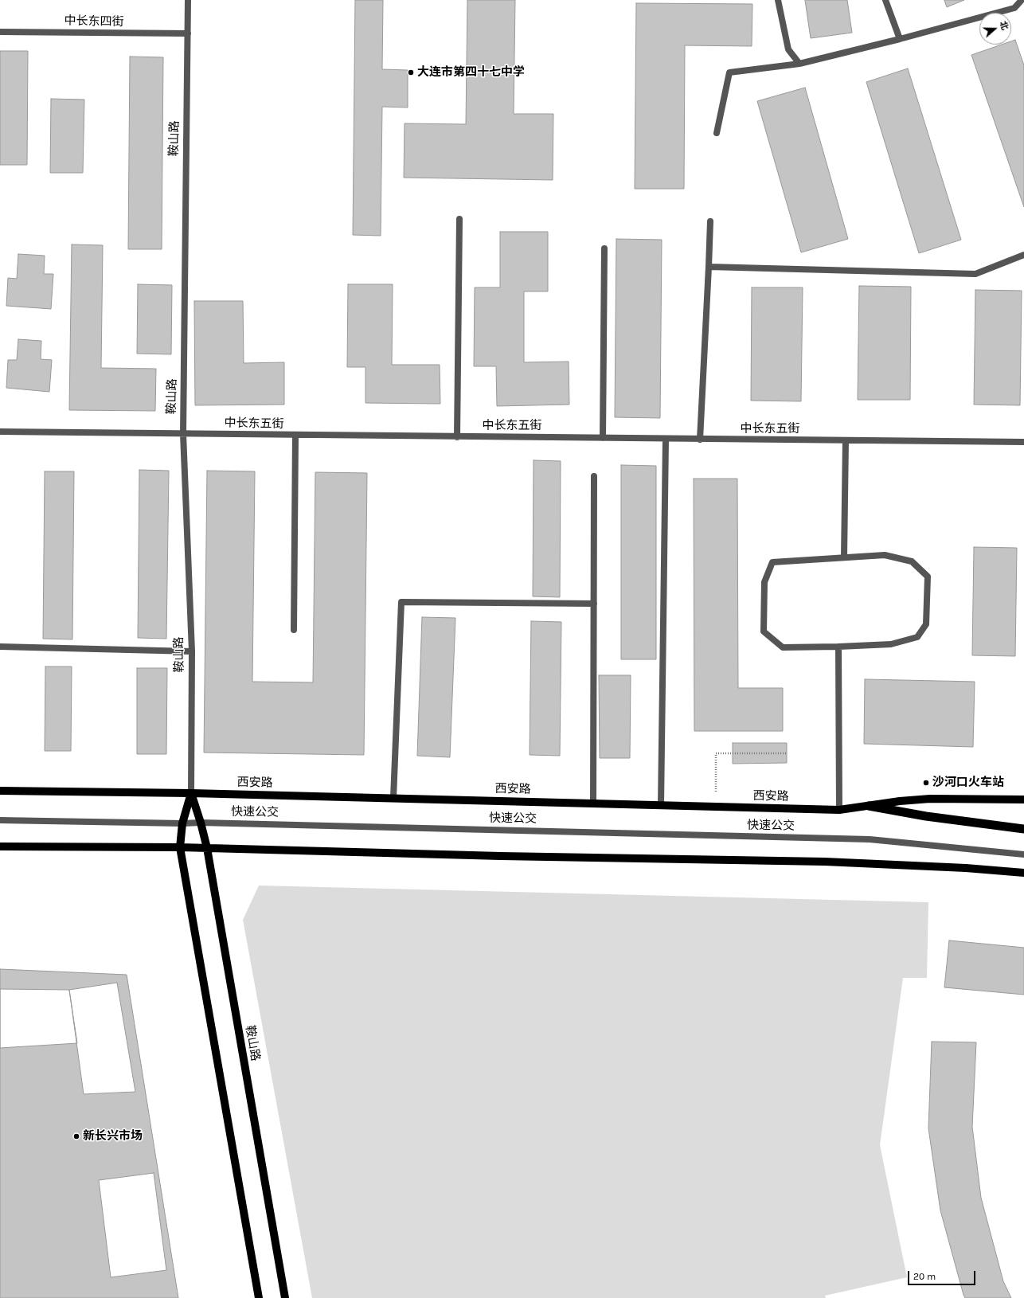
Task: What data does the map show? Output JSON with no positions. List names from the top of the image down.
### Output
{
  "streets": {
    "main road": ["鞍山路", "西安路"],
    "street": ["中长东四街", "中长东五街", "快速公交"]
  },
  "crossings": [
    ["中长东四街", "鞍山路"],
    ["鞍山路", "中长东五街"],
    ["鞍山路", "西安路"],
    ["鞍山路", "快速公交"]
  ],
  "places": ["大连市第四十七中学", "沙河口火车站", "新长兴市场"],
  "scale_bar": "20 m",
  "north": "right"
}
